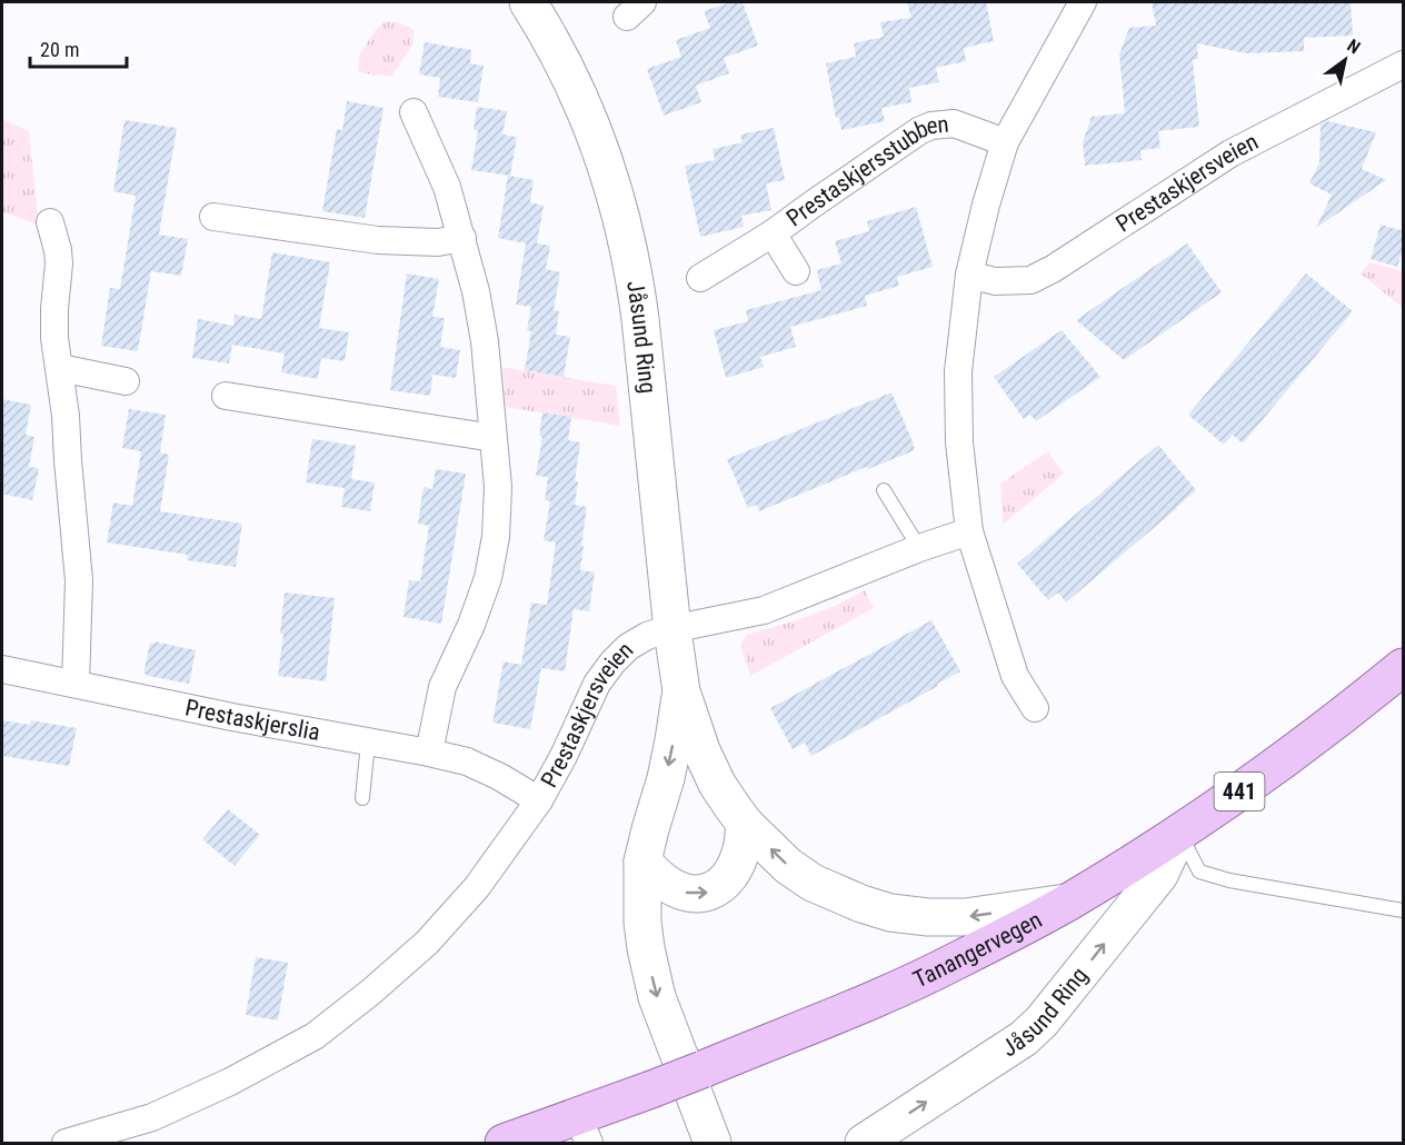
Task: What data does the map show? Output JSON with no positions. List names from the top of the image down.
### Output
{
  "streets": {
    "main road": ["Jåsund Ring", "441", "Tanangervegen"],
    "street": ["Prestaskjersstubben", "Prestaskjersveien", "Prestaskjerslia"]
  },
  "crossings": [
    ["Prestaskjersveien", "Jåsund Ring"],
    ["Prestaskjersveien", "Prestaskjerslia"],
    ["Jåsund Ring", "Tanangervegen"]
  ],
  "scale_bar": "20 m",
  "north": "top right"
}
